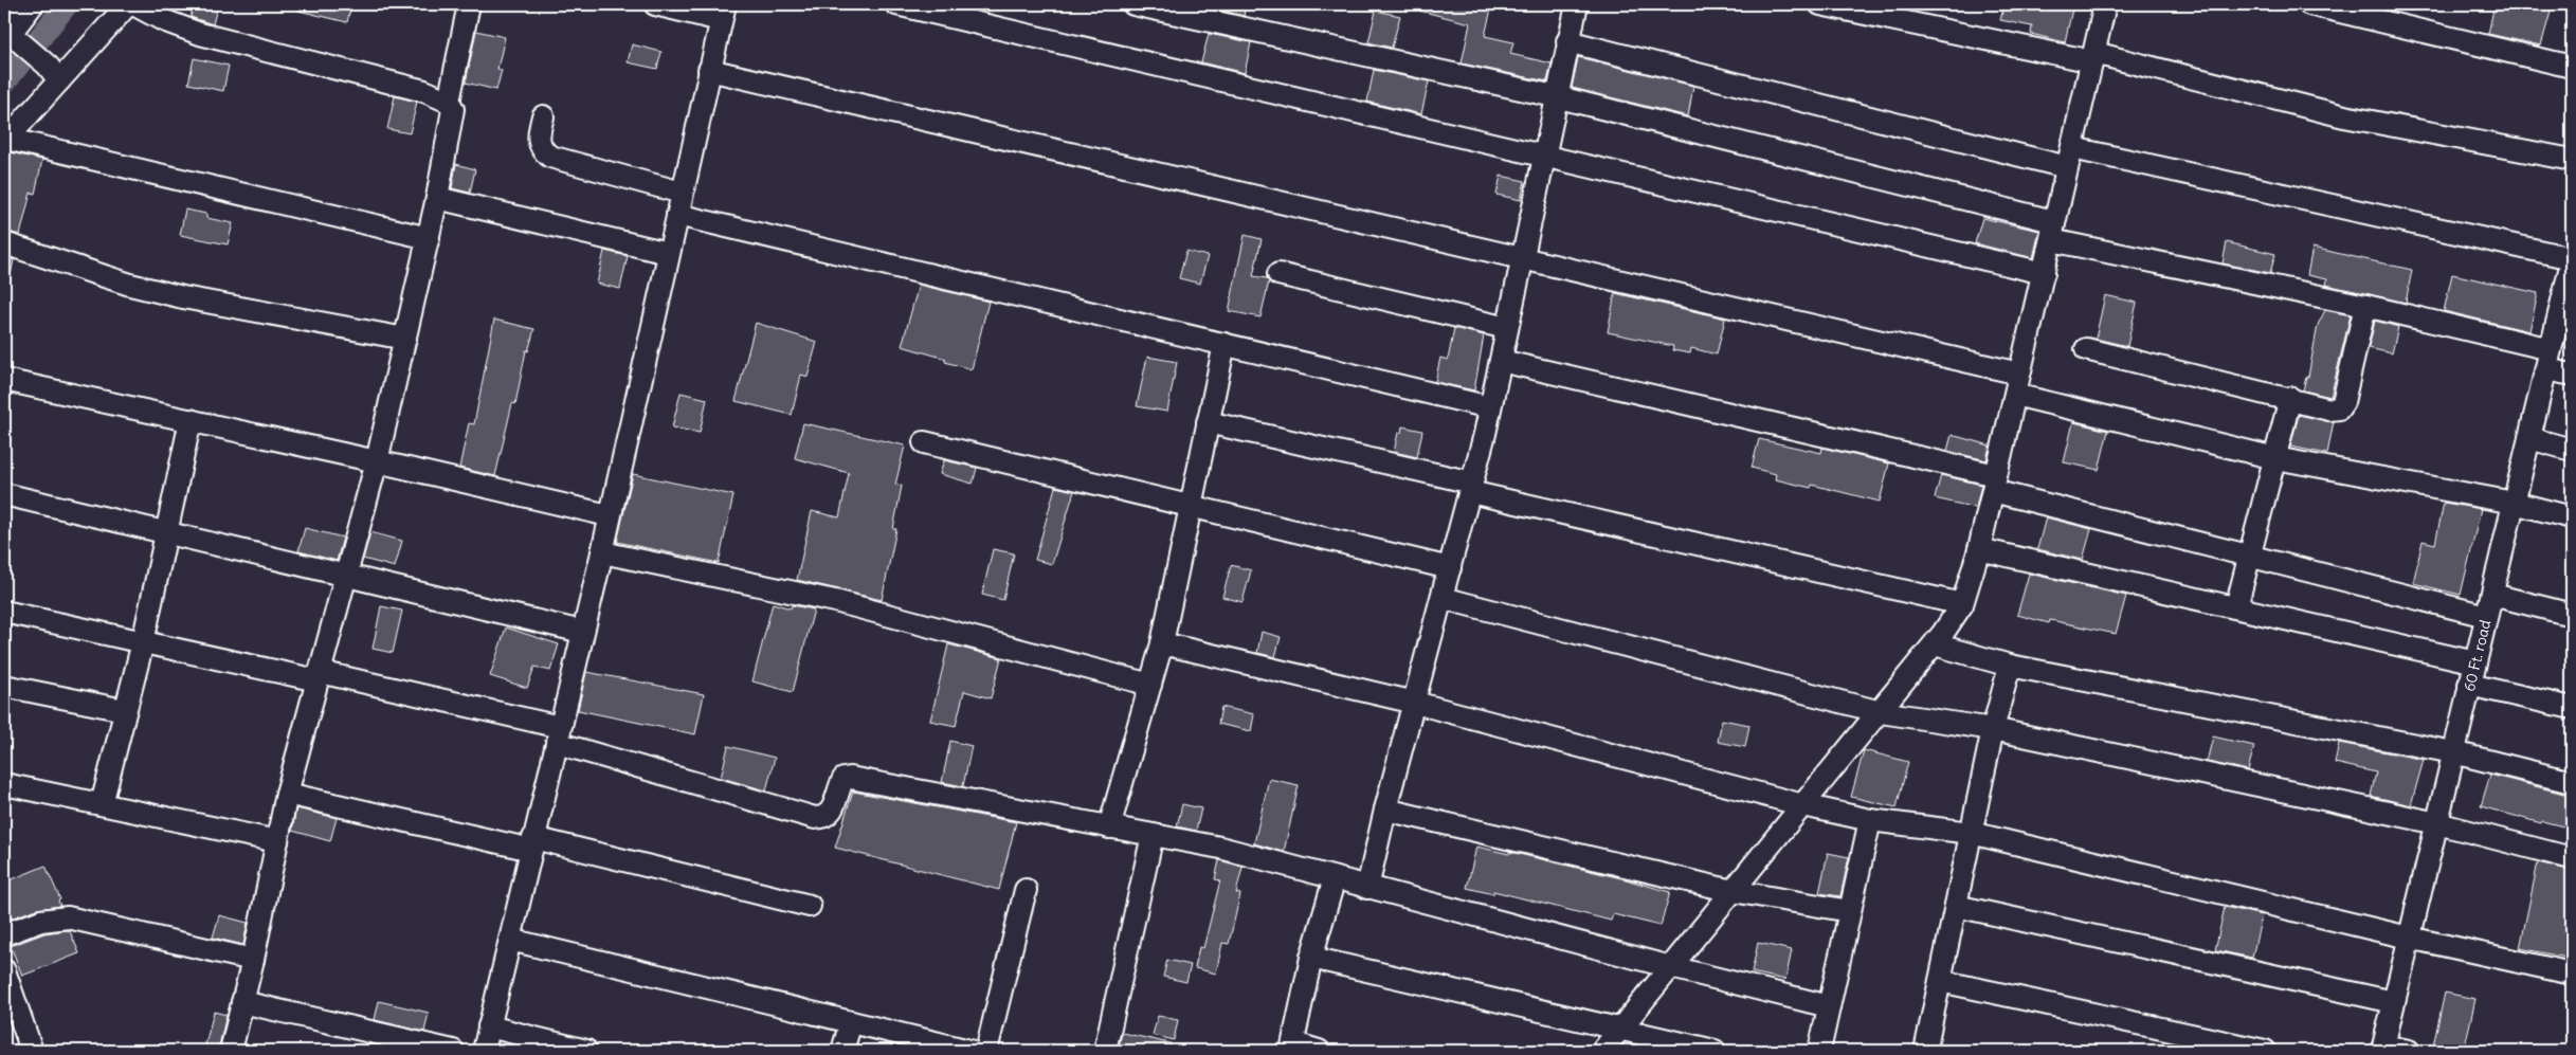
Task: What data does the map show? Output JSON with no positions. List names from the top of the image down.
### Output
{
  "streets": {
    "street": ["60 Ft. road"]
  }
}
